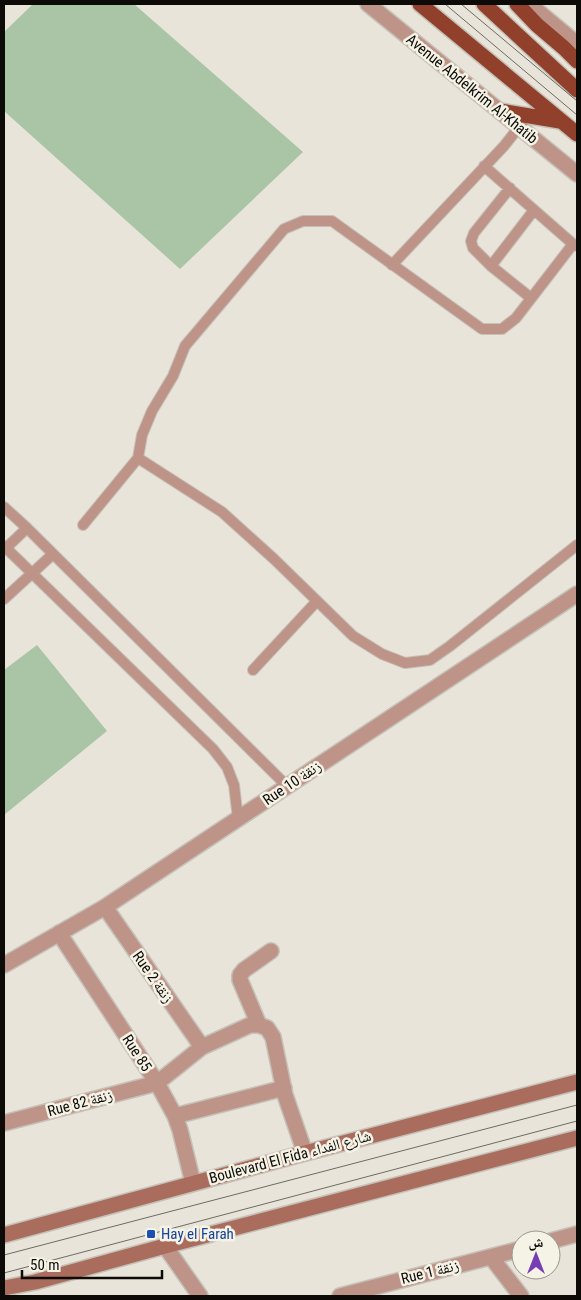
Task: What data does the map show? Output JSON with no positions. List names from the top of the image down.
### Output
{
  "streets": {
    "main road": ["Boulevard El Fida شارع الفداء"],
    "street": [
      "Avenue Abdelkrim Al-Khatib",
      "Rue 10 زنقة",
      "Rue 2 زنقة",
      "Rue 85",
      "Rue 82 زنقة",
      "Rue 1 زنقة"
    ]
  },
  "crossings": [
    ["Rue 10 زنقة", "Rue 2 زنقة"],
    ["Rue 10 زنقة", "Rue 85"],
    ["Rue 85", "Rue 82 زنقة"],
    ["Rue 85", "Boulevard El Fida شارع الفداء"]
  ],
  "places": {
    "transit": ["Hay el Farah"]
  },
  "scale_bar": "50 m",
  "north": "top"
}
